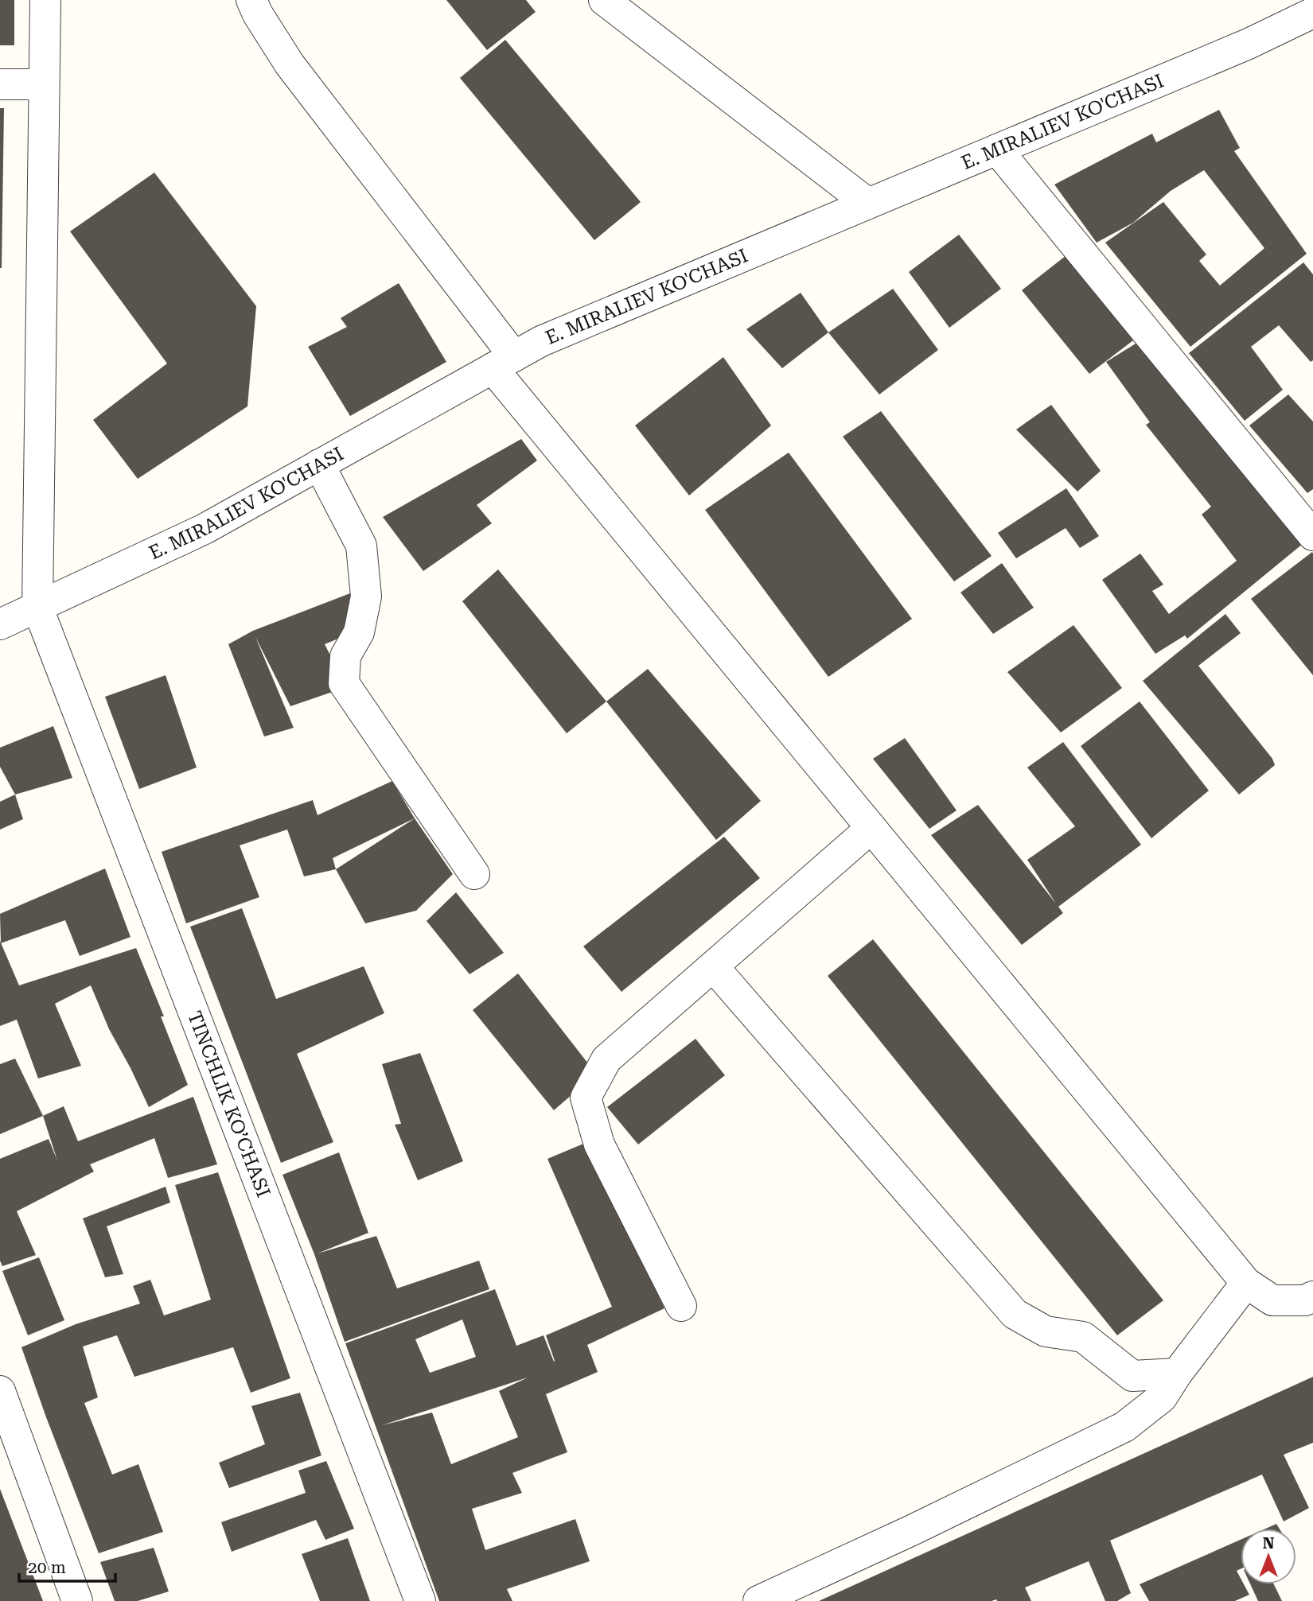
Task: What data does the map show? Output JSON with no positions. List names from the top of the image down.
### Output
{
  "streets": {
    "street": ["E. MIRALIEV KO'CHASI", "TINCHLIK KO’CHASI"]
  },
  "crossings": [
    ["E. MIRALIEV KO'CHASI", "TINCHLIK KO’CHASI"]
  ],
  "scale_bar": "20 m",
  "north": "top"
}
